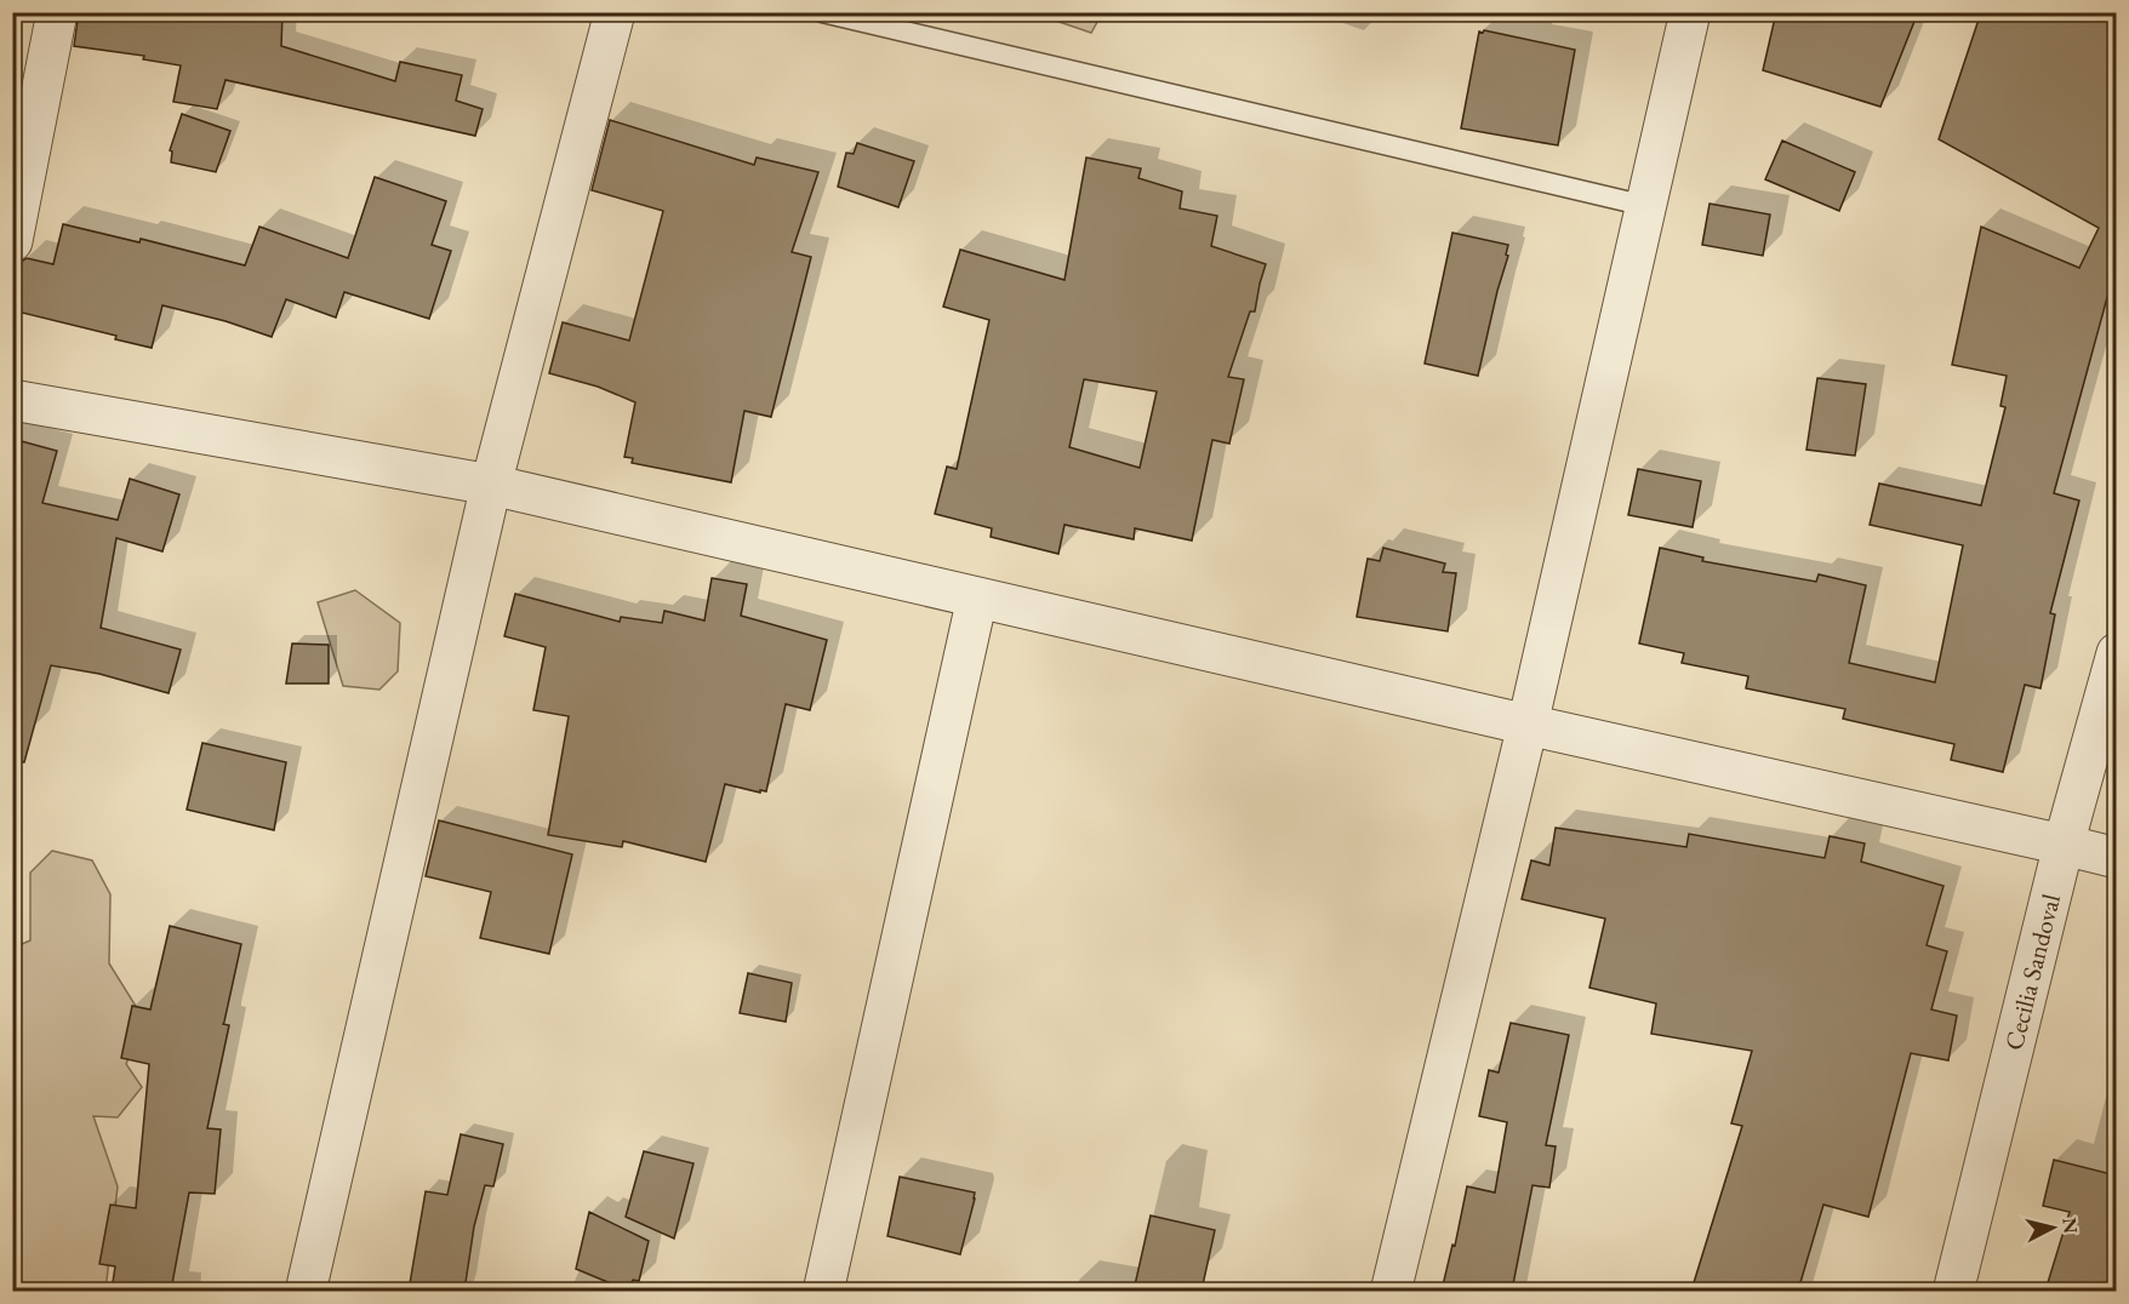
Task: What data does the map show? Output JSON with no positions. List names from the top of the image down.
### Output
{
  "streets": {
    "street": ["Cecilia Sandoval"]
  },
  "north": "right"
}
